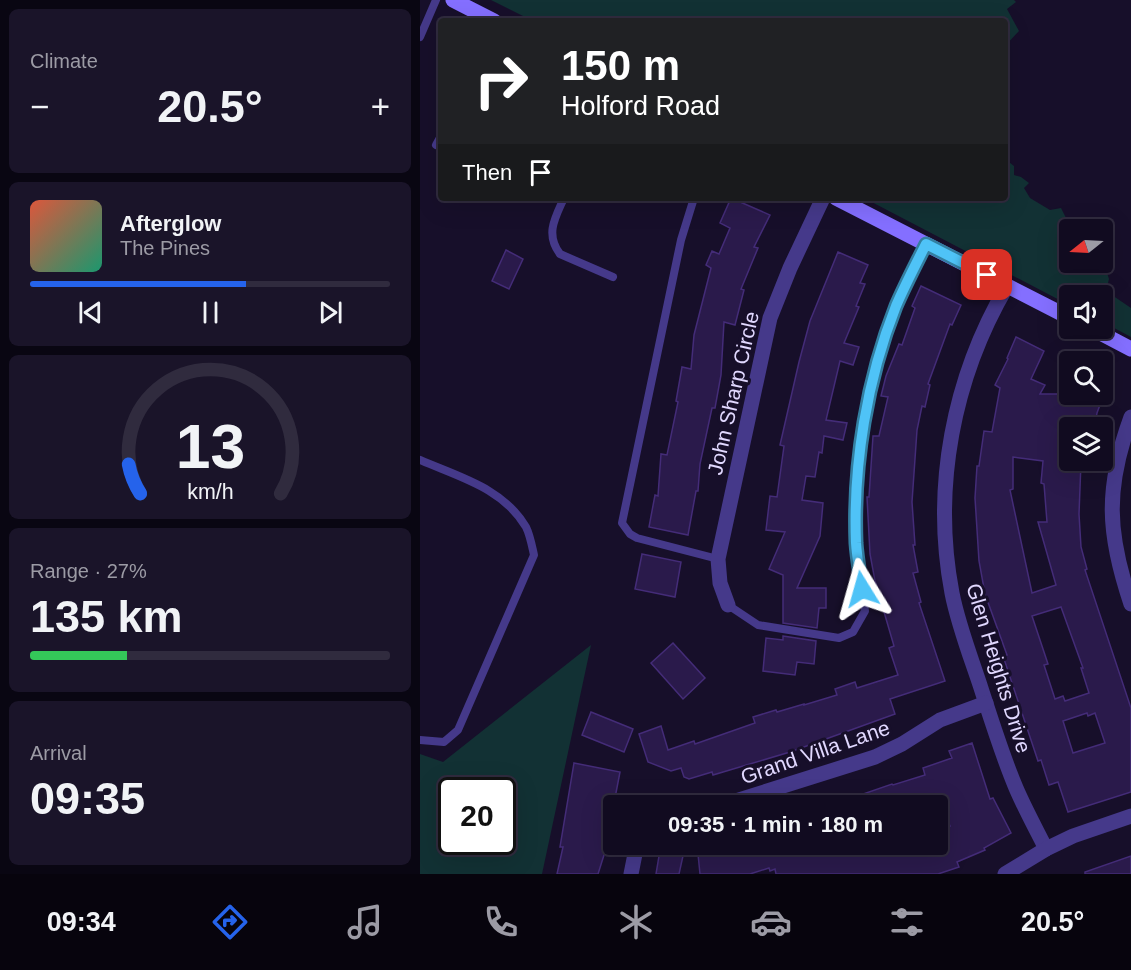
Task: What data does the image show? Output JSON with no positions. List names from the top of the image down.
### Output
{
  "streets": {
    "street": ["John Sharp Circle", "Glen Heights Drive", "Grand Villa Lane"]
  },
  "crossings": [
    ["Glen Heights Drive", "Grand Villa Lane"]
  ],
  "north": "left",
  "page": {
    "tile": [
      "Climate",
      ["Range · 27%", "135 km"],
      ["Arrival", "09:35"]
    ],
    "turn": ["150 m", "Holford Road"],
    "heat": ["−", "20.5°", "+"],
    "then": "Then",
    "song": ["Afterglow", "The Pines"],
    "limit": "20",
    "trip": "09:35 · 1 min · 180 m",
    "tabs": ["09:34", "20.5°"],
    "gauge": ["13", "km/h"]
  }
}
